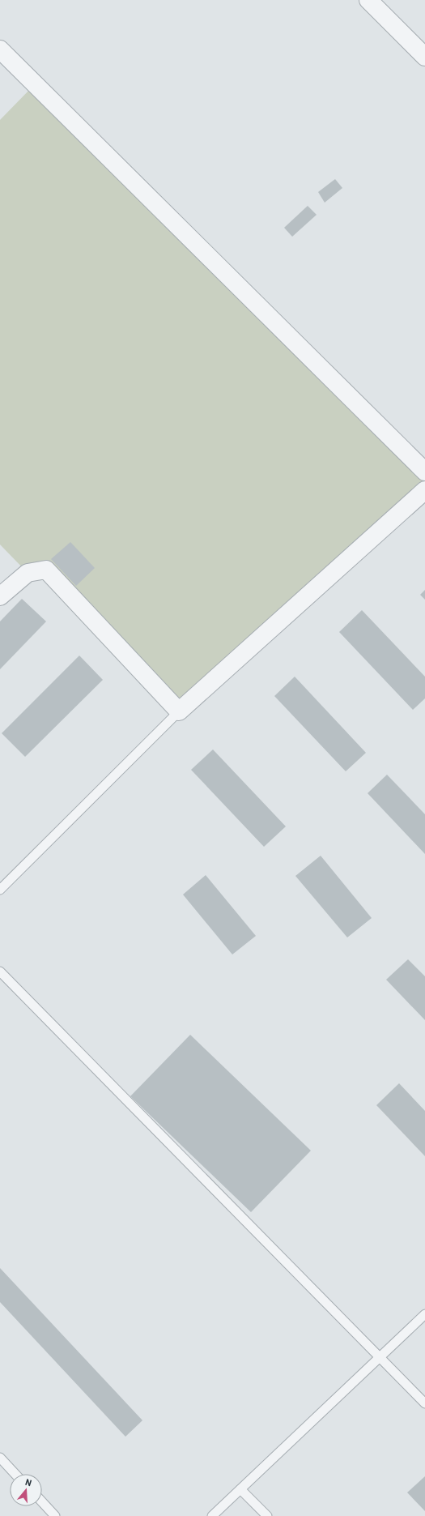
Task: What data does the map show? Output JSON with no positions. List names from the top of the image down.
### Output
{
  "north": "top"
}
